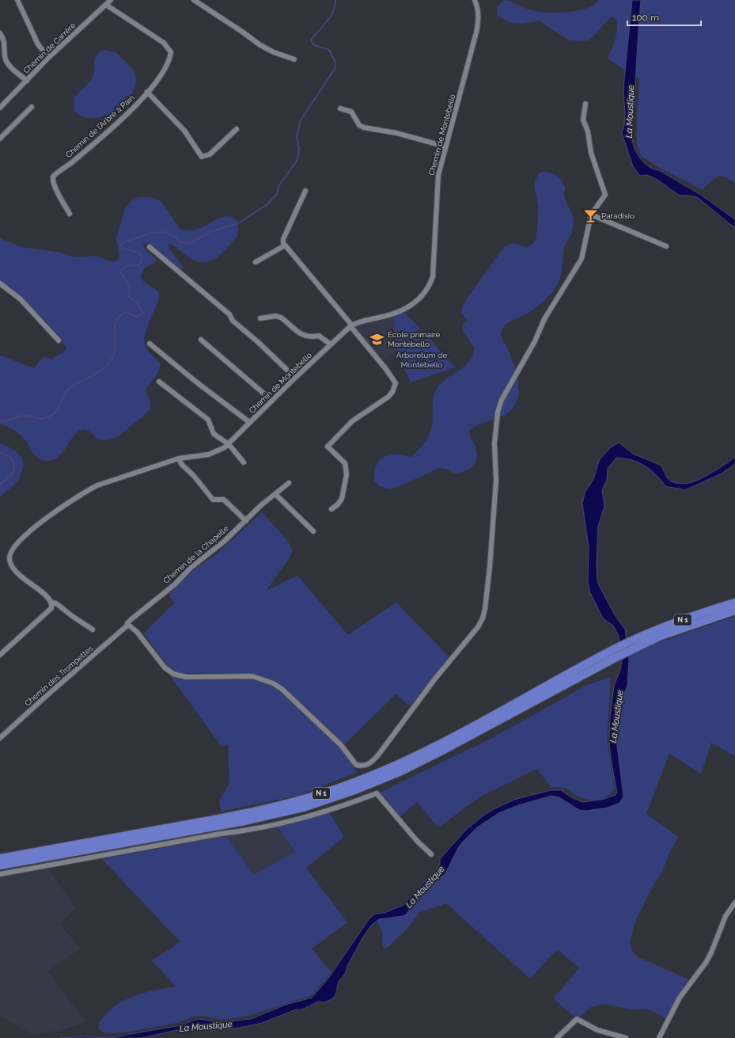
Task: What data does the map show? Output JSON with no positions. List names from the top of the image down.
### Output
{
  "streets": {
    "highway": ["N 1"],
    "street": [
      "Chemin de Carrère",
      "Chemin de l'Arbre à Pain",
      "Chemin de Montebello",
      "Chemin de la Chapelle",
      "Chemin des Trompettes"
    ]
  },
  "crossings": [
    ["Chemin de Carrère", "Chemin de l'Arbre à Pain"],
    ["Chemin de la Chapelle", "Chemin des Trompettes"]
  ],
  "water": ["La Moustique"],
  "parks": ["Arboretum de Montébello"],
  "places": {
    "bar": ["Paradisio"],
    "school or university": ["École primaire Montébello"]
  },
  "scale_bar": "100 m"
}
